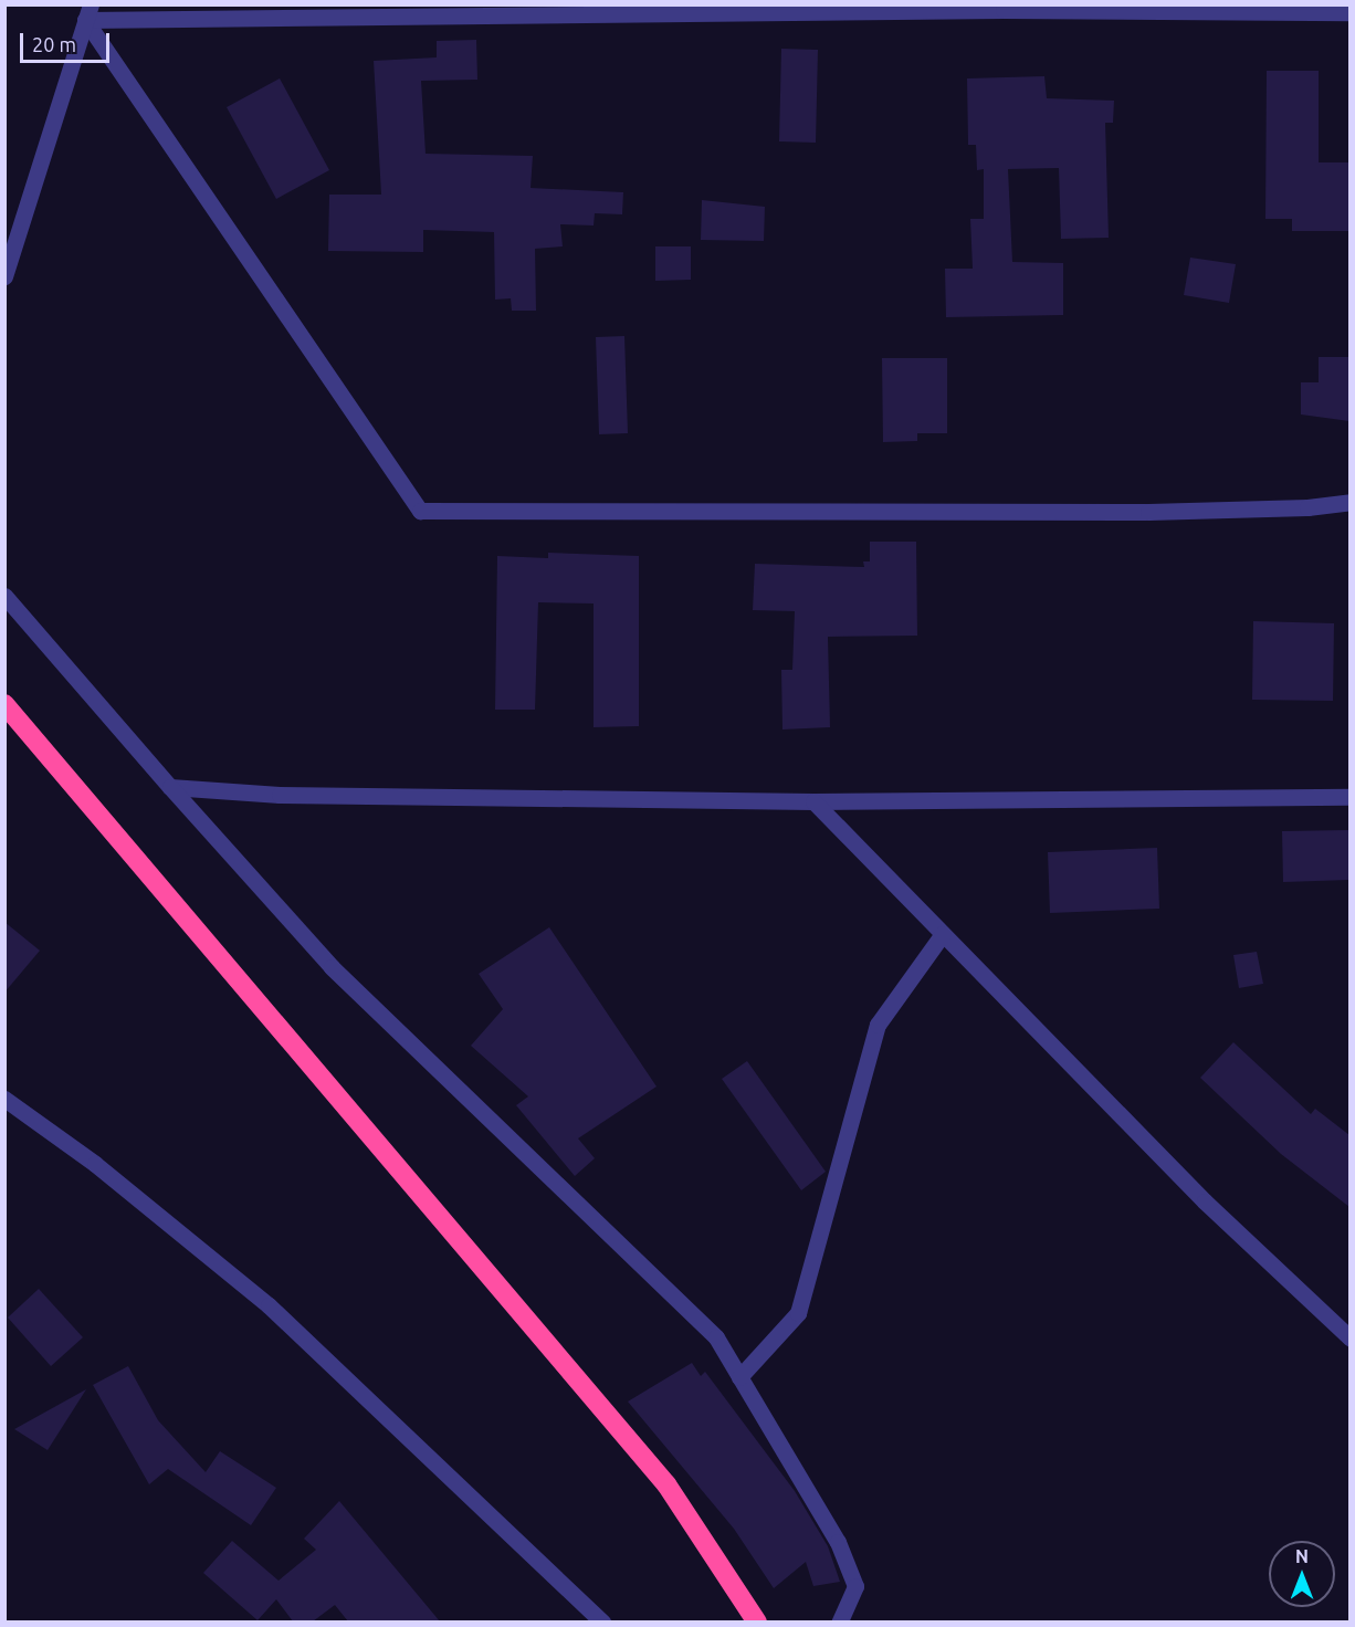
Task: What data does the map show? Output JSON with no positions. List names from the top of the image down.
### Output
{
  "scale_bar": "20 m",
  "north": "top"
}
